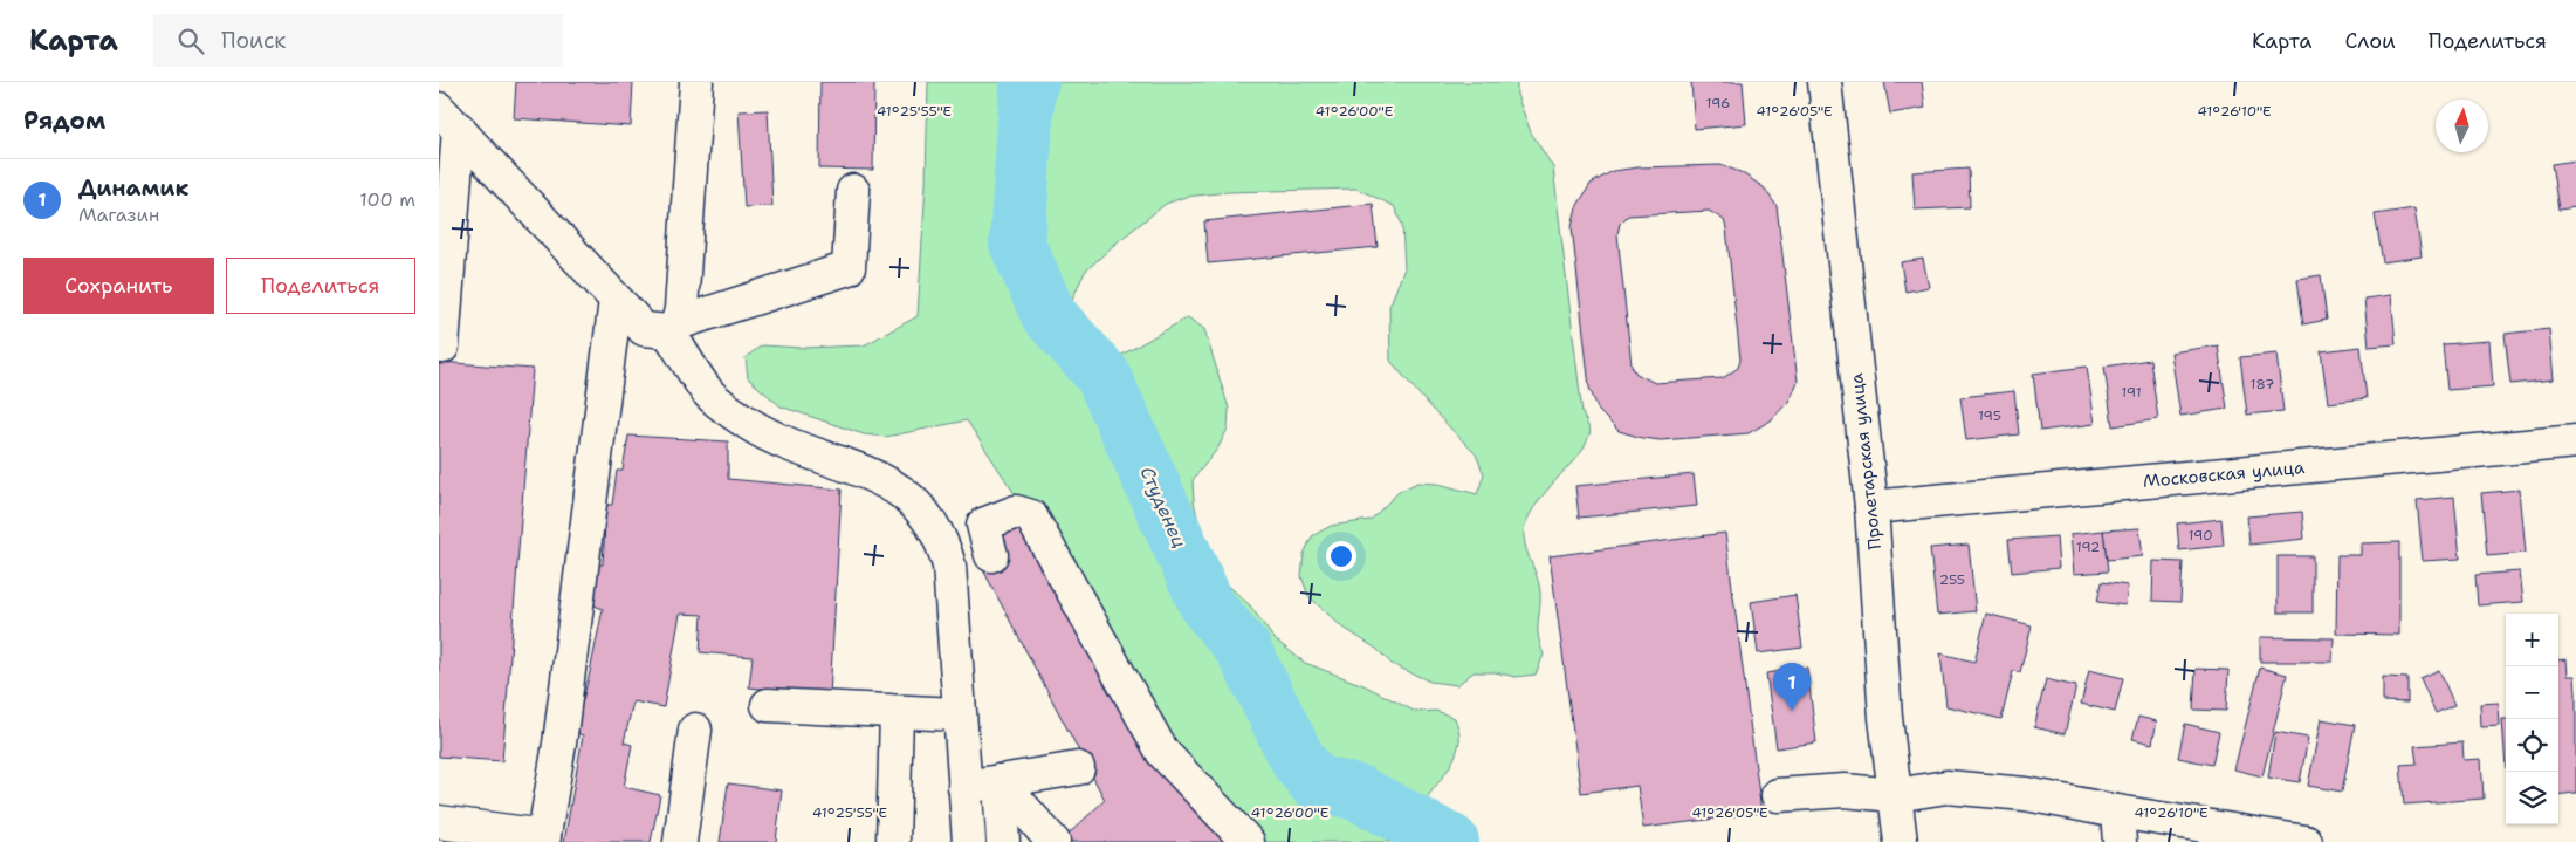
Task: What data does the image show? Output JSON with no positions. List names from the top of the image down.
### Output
{
  "streets": {
    "street": ["Пролетарская улица", "Московская улица"]
  },
  "crossings": [
    ["Пролетарская улица", "Московская улица"]
  ],
  "water": ["Студенец"],
  "house_numbers": [
    "196",
    "187",
    "191",
    "195",
    "190",
    "192",
    "255"
  ],
  "north": "top",
  "page": {
    "header": "Карта",
    "search": "Поиск",
    "nav": ["Карта", "Слои", "Поделиться"],
    "heading": "Рядом",
    "list": [
      {
        "mark": "1",
        "name": "Динамик",
        "note": "Магазин",
        "value": "100 m"
      }
    ],
    "buttons": ["Сохранить", "Поделиться"],
    "map_buttons": ["+", "−"],
    "pins": "1"
  },
  "coordinates": [
    "41°25'55\"E",
    "41°26'00\"E",
    "41°26'05\"E",
    "41°26'10\"E"
  ]
}
